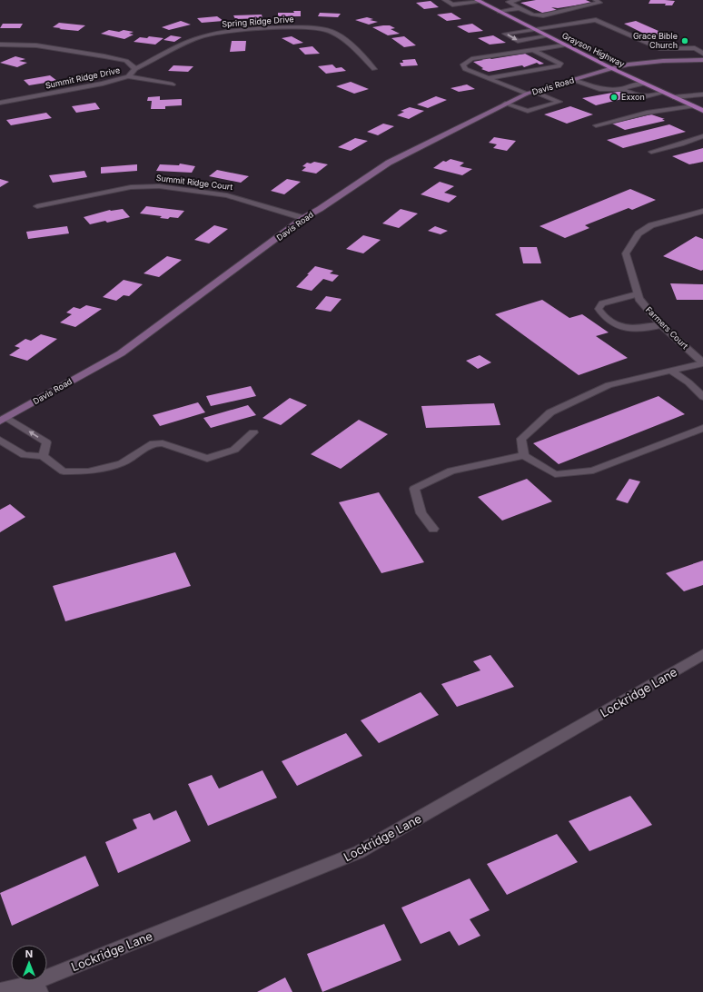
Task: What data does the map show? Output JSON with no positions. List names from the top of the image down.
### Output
{
  "streets": {
    "main road": ["Grayson Highway"],
    "street": [
      "Spring Ridge Drive",
      "Summit Ridge Drive",
      "Davis Road",
      "Summit Ridge Court",
      "Farmers Court",
      "Lockridge Lane"
    ]
  },
  "crossings": [
    ["Spring Ridge Drive", "Summit Ridge Drive"],
    ["Grayson Highway", "Davis Road"],
    ["Davis Road", "Summit Ridge Court"]
  ],
  "places": ["Grace Bible Church", "Exxon"],
  "north": "top"
}
